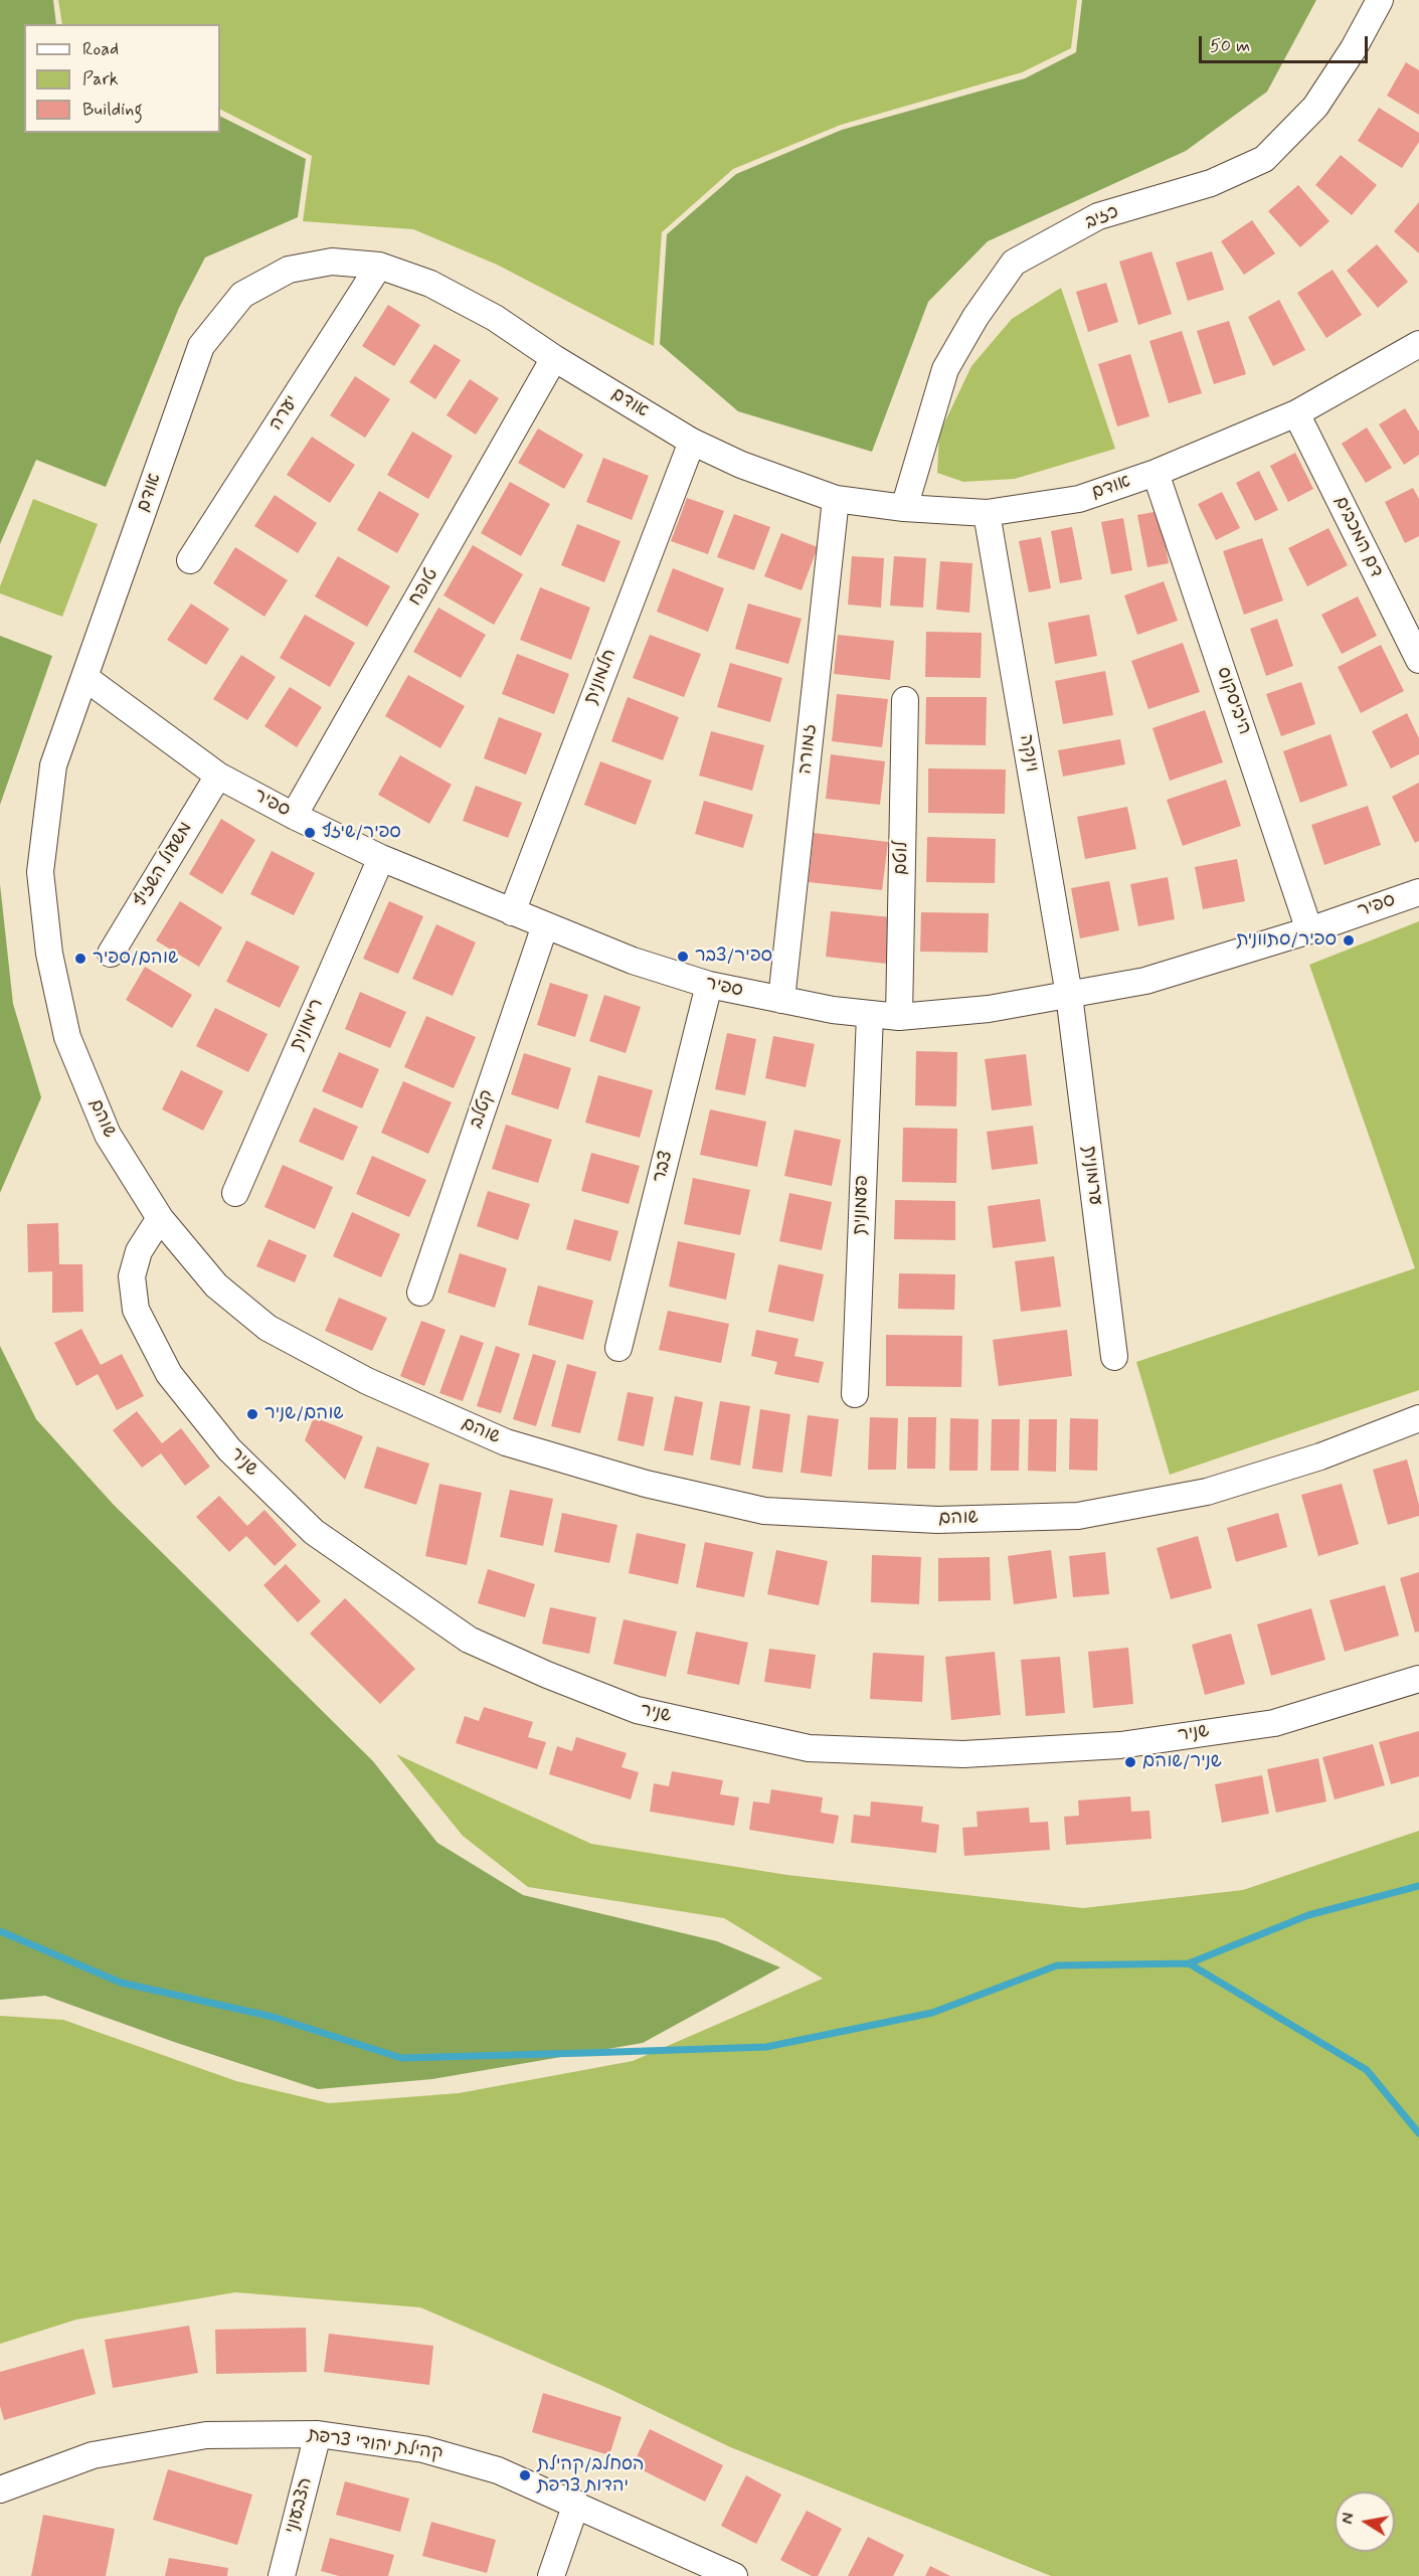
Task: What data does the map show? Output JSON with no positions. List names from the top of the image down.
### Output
{
  "streets": {
    "street": [
      "כזיב",
      "אודם",
      "יערה",
      "דם המכבים",
      "טופח",
      "חלמונית",
      "היביסקוס",
      "זמורה",
      "וינקה",
      "ספיר",
      "לוטם",
      "משעול השזיף",
      "רימונית",
      "קטלב",
      "שוהם",
      "צבר",
      "ערמונית",
      "פעמונית",
      "שניר",
      "קהילת יהודי צרפת",
      "הצבעוני"
    ]
  },
  "crossings": [
    ["כזיב", "אודם"],
    ["אודם", "יערה"],
    ["אודם", "דם המכבים"],
    ["אודם", "טופח"],
    ["אודם", "חלמונית"],
    ["אודם", "היביסקוס"],
    ["אודם", "זמורה"],
    ["אודם", "וינקה"],
    ["אודם", "ספיר"],
    ["אודם", "שוהם"],
    ["טופח", "ספיר"],
    ["חלמונית", "ספיר"],
    ["היביסקוס", "ספיר"],
    ["זמורה", "ספיר"],
    ["וינקה", "ספיר"],
    ["וינקה", "ערמונית"],
    ["ספיר", "לוטם"],
    ["ספיר", "משעול השזיף"],
    ["ספיר", "רימונית"],
    ["ספיר", "קטלב"],
    ["ספיר", "שוהם"],
    ["ספיר", "צבר"],
    ["ספיר", "ערמונית"],
    ["ספיר", "פעמונית"],
    ["שוהם", "שניר"],
    ["קהילת יהודי צרפת", "הצבעוני"]
  ],
  "places": [
    "ספיר/שיזף",
    "ספיר/סתוונית",
    "ספיר/צבר",
    "שוהם/ספיר",
    "שוהם/שניר",
    "שניר/שוהם",
    "הסחלב/קהילת יהדות צרפת"
  ],
  "legend": ["Road", "Park", "Building"],
  "scale_bar": "50 m",
  "north": "left"
}
